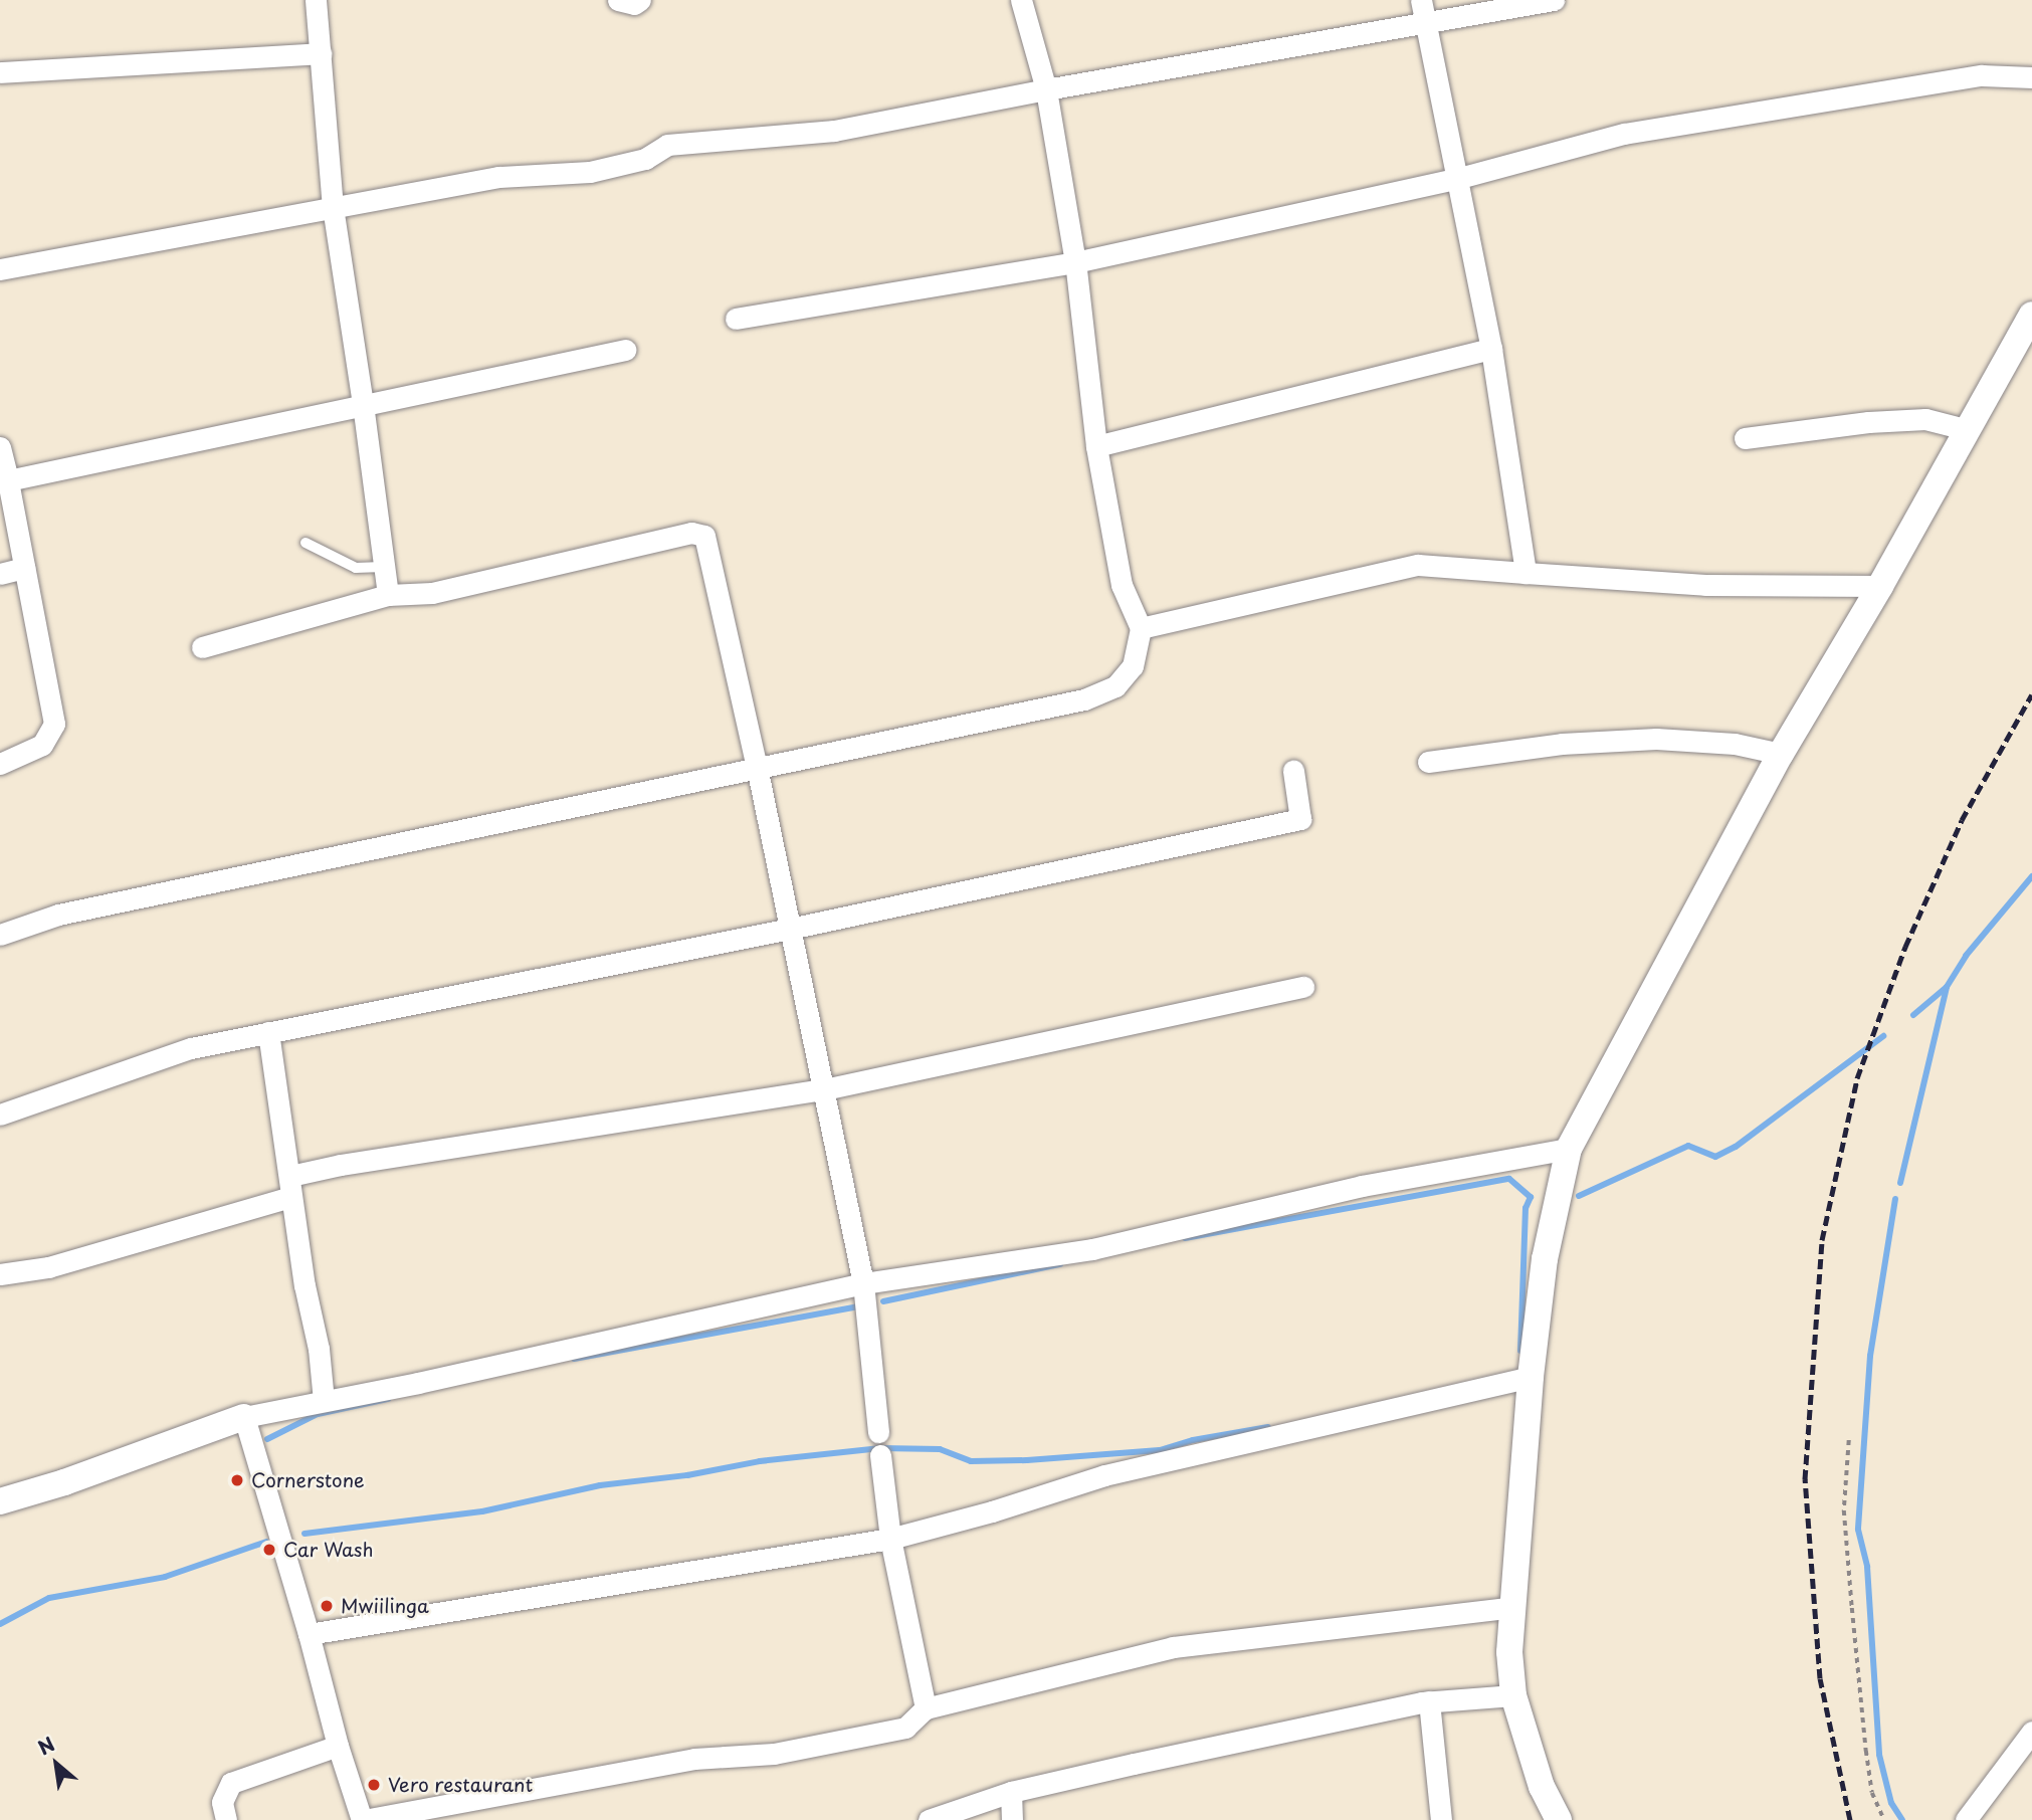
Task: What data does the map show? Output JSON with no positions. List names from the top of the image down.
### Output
{
  "places": [
    "Cornerstone",
    "Car Wash",
    "Mwiilinga",
    "Vero restaurant"
  ],
  "north": "top left"
}
